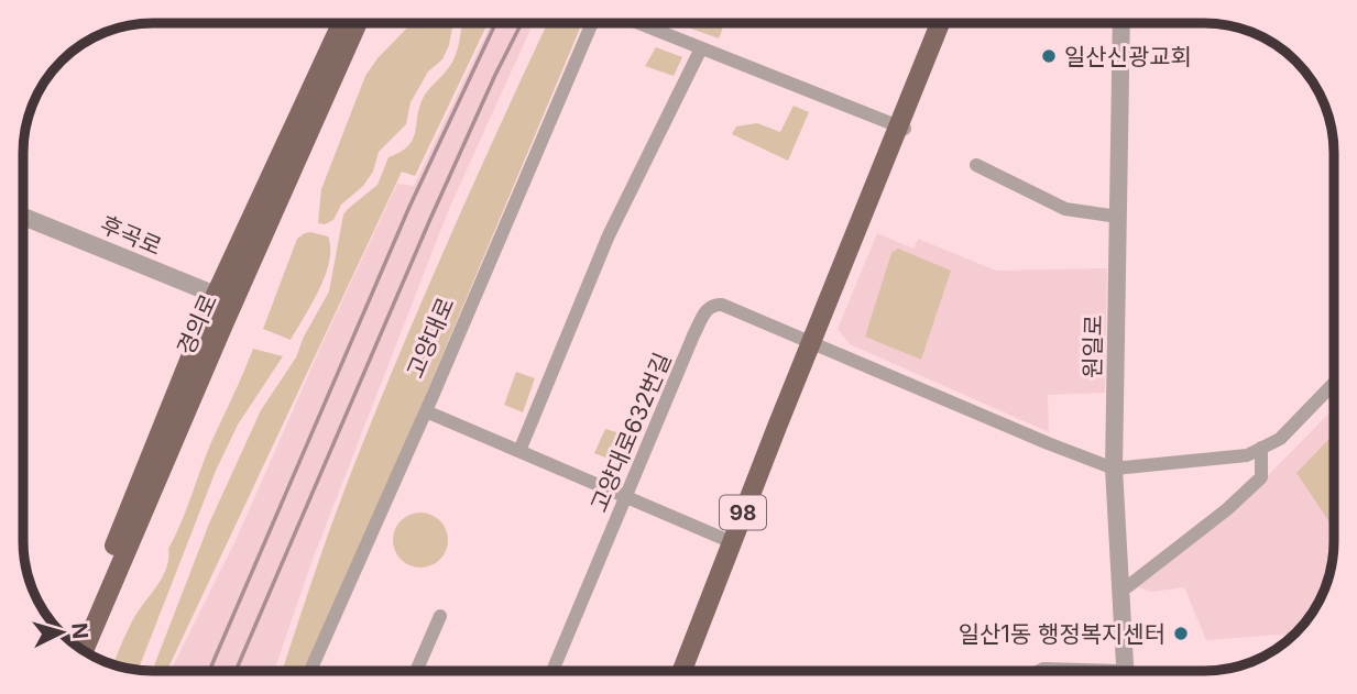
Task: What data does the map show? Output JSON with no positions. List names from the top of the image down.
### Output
{
  "streets": {
    "main road": ["경의로", "98"],
    "street": [
      "후곡로",
      "고양대로",
      "원일로",
      "고양대로632번길"
    ]
  },
  "crossings": [
    ["후곡로", "경의로"],
    ["고양대로632번길", "98"]
  ],
  "places": ["일산신광교회", "일산1동 행정복지센터"],
  "north": "right"
}
